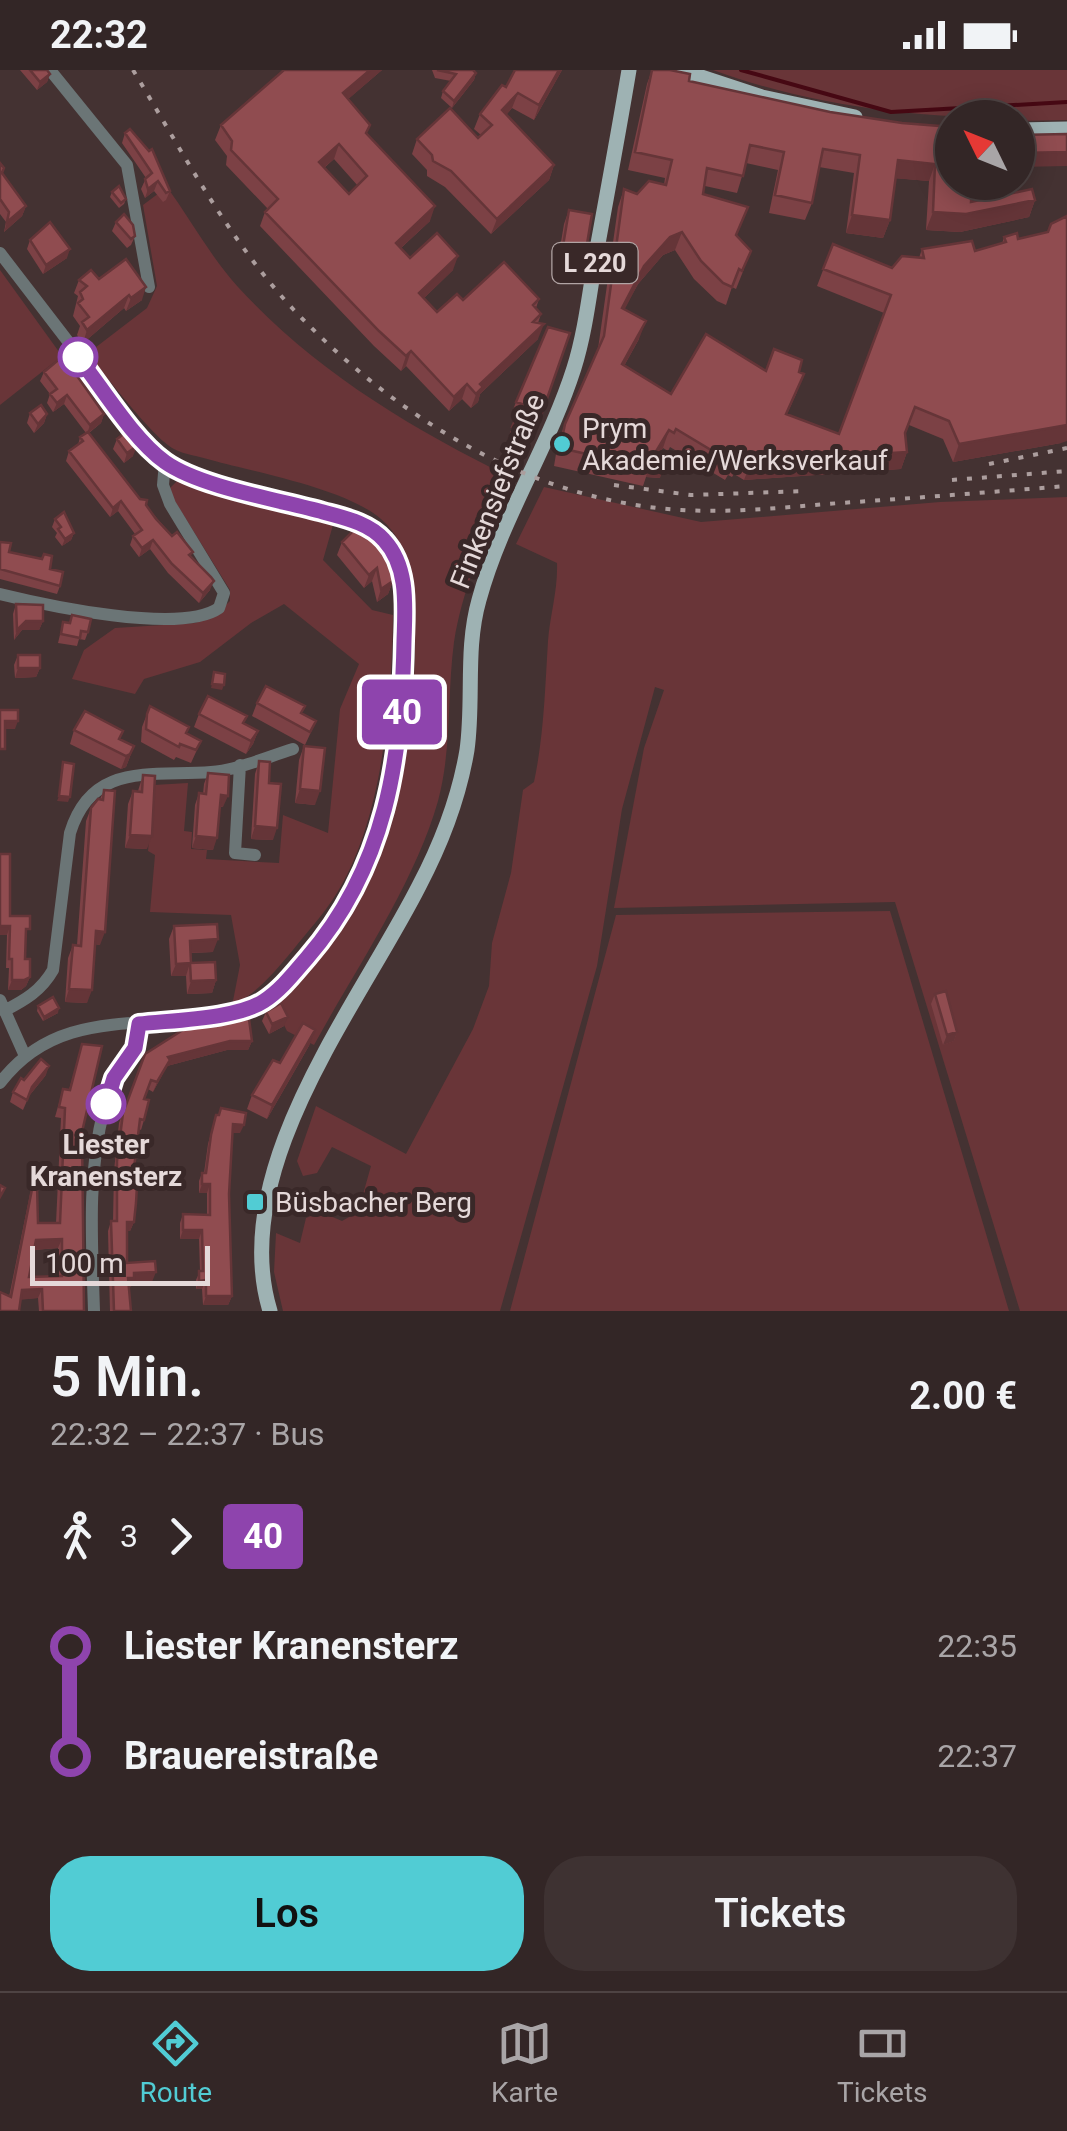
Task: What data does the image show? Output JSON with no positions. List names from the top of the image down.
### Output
{
  "streets": {
    "main road": ["L 220", "Finkensiefstraße"]
  },
  "places": {
    "other": ["Prym Akademie/Werksverkauf", "Liester Kranensterz"],
    "transit": ["Büsbacher Berg"]
  },
  "lines": ["bus line 40"],
  "scale_bar": "100 m",
  "north": "top left",
  "page": {
    "status": "22:32",
    "on_map": "40",
    "scale": "100 m",
    "heading": ["5 Min.", "22:32 – 22:37 · Bus", "2.00 €"],
    "legs": ["3", "40"],
    "list": [
      {
        "name": "Liester Kranensterz",
        "value": "22:35"
      },
      {
        "name": "Brauereistraße",
        "value": "22:37"
      }
    ],
    "buttons": ["Los", "Tickets"],
    "tabs": ["Route", "Karte", "Tickets"]
  }
}
